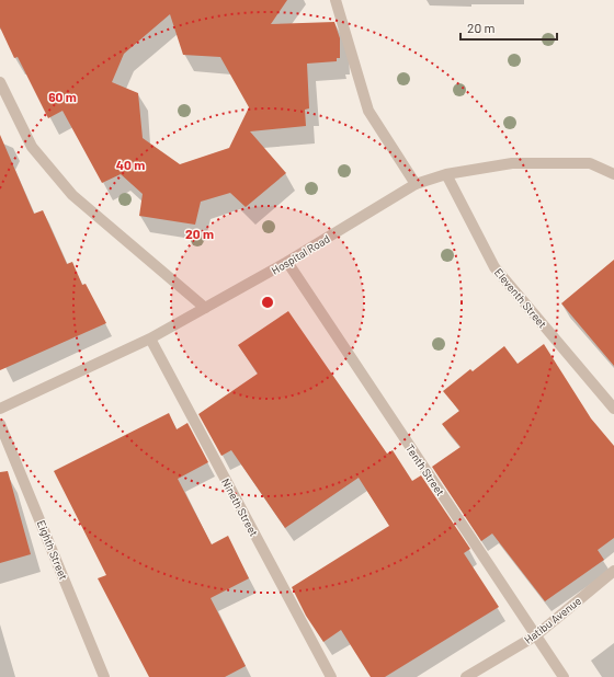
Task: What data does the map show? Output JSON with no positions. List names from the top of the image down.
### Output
{
  "streets": {
    "street": [
      "Hospital Road",
      "Eleventh Street",
      "Tenth Street",
      "Nineth Street",
      "Eighth Street",
      "Hatibu Avenue"
    ]
  },
  "crossings": [
    ["Hospital Road", "Eleventh Street"],
    ["Hospital Road", "Tenth Street"],
    ["Hospital Road", "Nineth Street"],
    ["Tenth Street", "Hatibu Avenue"]
  ],
  "scale_bar": "20 m",
  "rings": ["60 m", "40 m", "20 m"]
}
